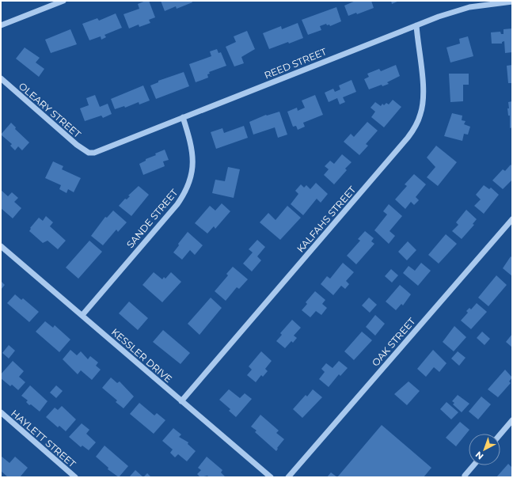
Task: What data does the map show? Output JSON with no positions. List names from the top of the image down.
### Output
{
  "streets": {
    "street": [
      "REED STREET",
      "OLEARY STREET",
      "SANDE STREET",
      "KALFAHS STREET",
      "OAK STREET",
      "KESSLER DRIVE",
      "HAYLETT STREET"
    ]
  },
  "crossings": [
    ["REED STREET", "OLEARY STREET"],
    ["REED STREET", "SANDE STREET"],
    ["REED STREET", "KALFAHS STREET"],
    ["SANDE STREET", "KESSLER DRIVE"],
    ["KALFAHS STREET", "KESSLER DRIVE"]
  ],
  "north": "bottom left"
}
